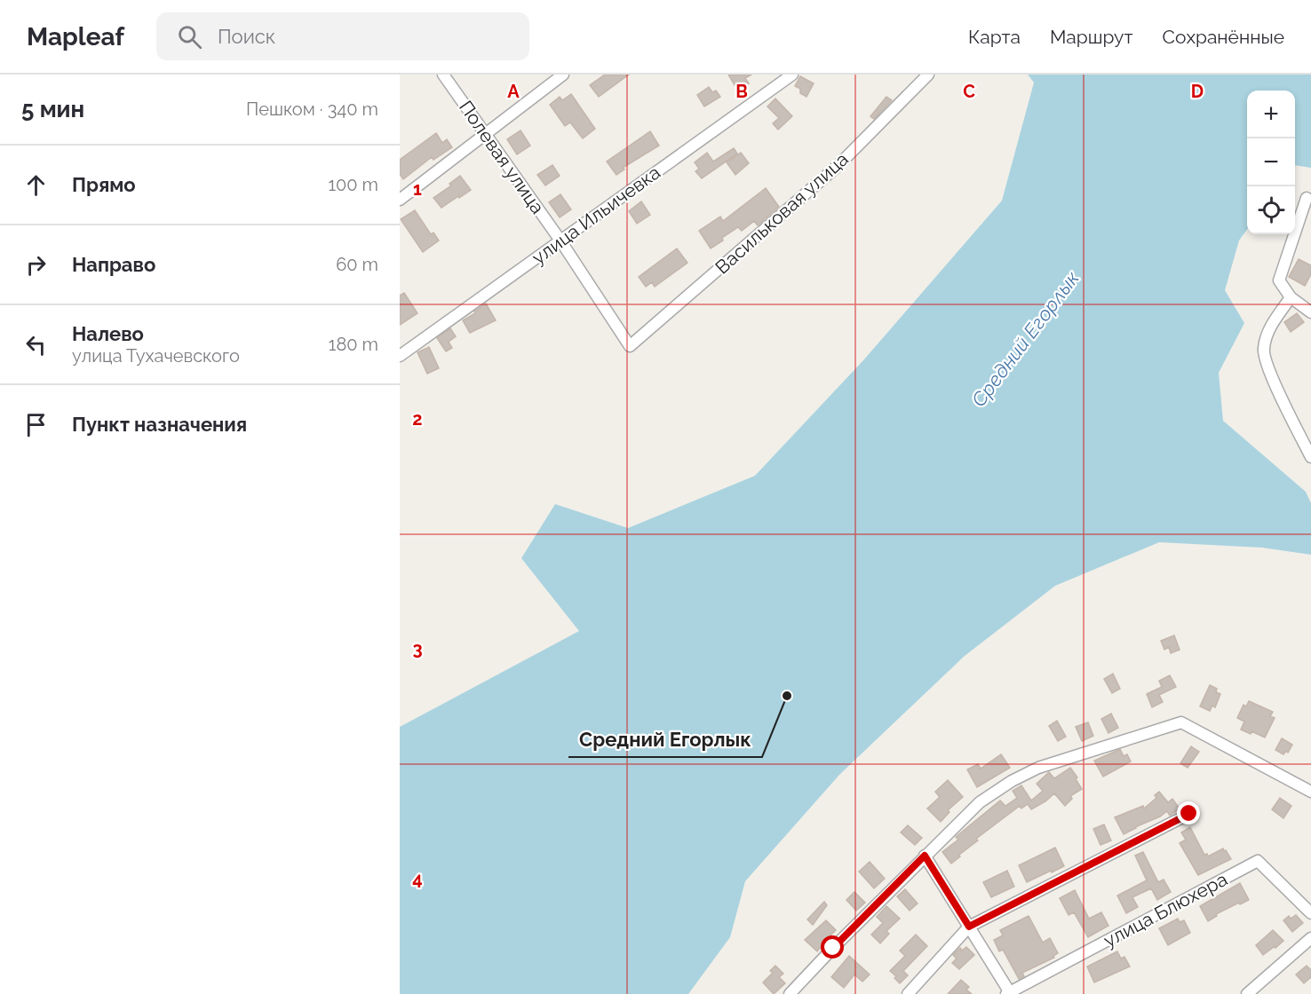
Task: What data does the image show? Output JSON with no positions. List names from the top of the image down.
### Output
{
  "streets": {
    "street": [
      "Полевая улица",
      "Васильковая улица",
      "улица Ильичевка",
      "улица Блюхера"
    ]
  },
  "crossings": [
    ["Полевая улица", "Васильковая улица"],
    ["Полевая улица", "улица Ильичевка"]
  ],
  "water": ["Средний Егорлык"],
  "places": ["Средний Егорлык"],
  "page": {
    "header": "Mapleaf",
    "search": "Поиск",
    "nav": ["Карта", "Маршрут", "Сохранённые"],
    "heading": ["5 мин", "Пешком · 340 m"],
    "map_buttons": ["+", "−"],
    "list": [
      ["Прямо", "100 m"],
      ["Направо", "60 m"],
      ["Налево", "улица Тухачевского", "180 m"],
      "Пункт назначения"
    ]
  },
  "grid": {
    "columns": [
      "A",
      "B",
      "C",
      "D"
    ],
    "rows": [
      "1",
      "2",
      "3",
      "4"
    ]
  }
}
